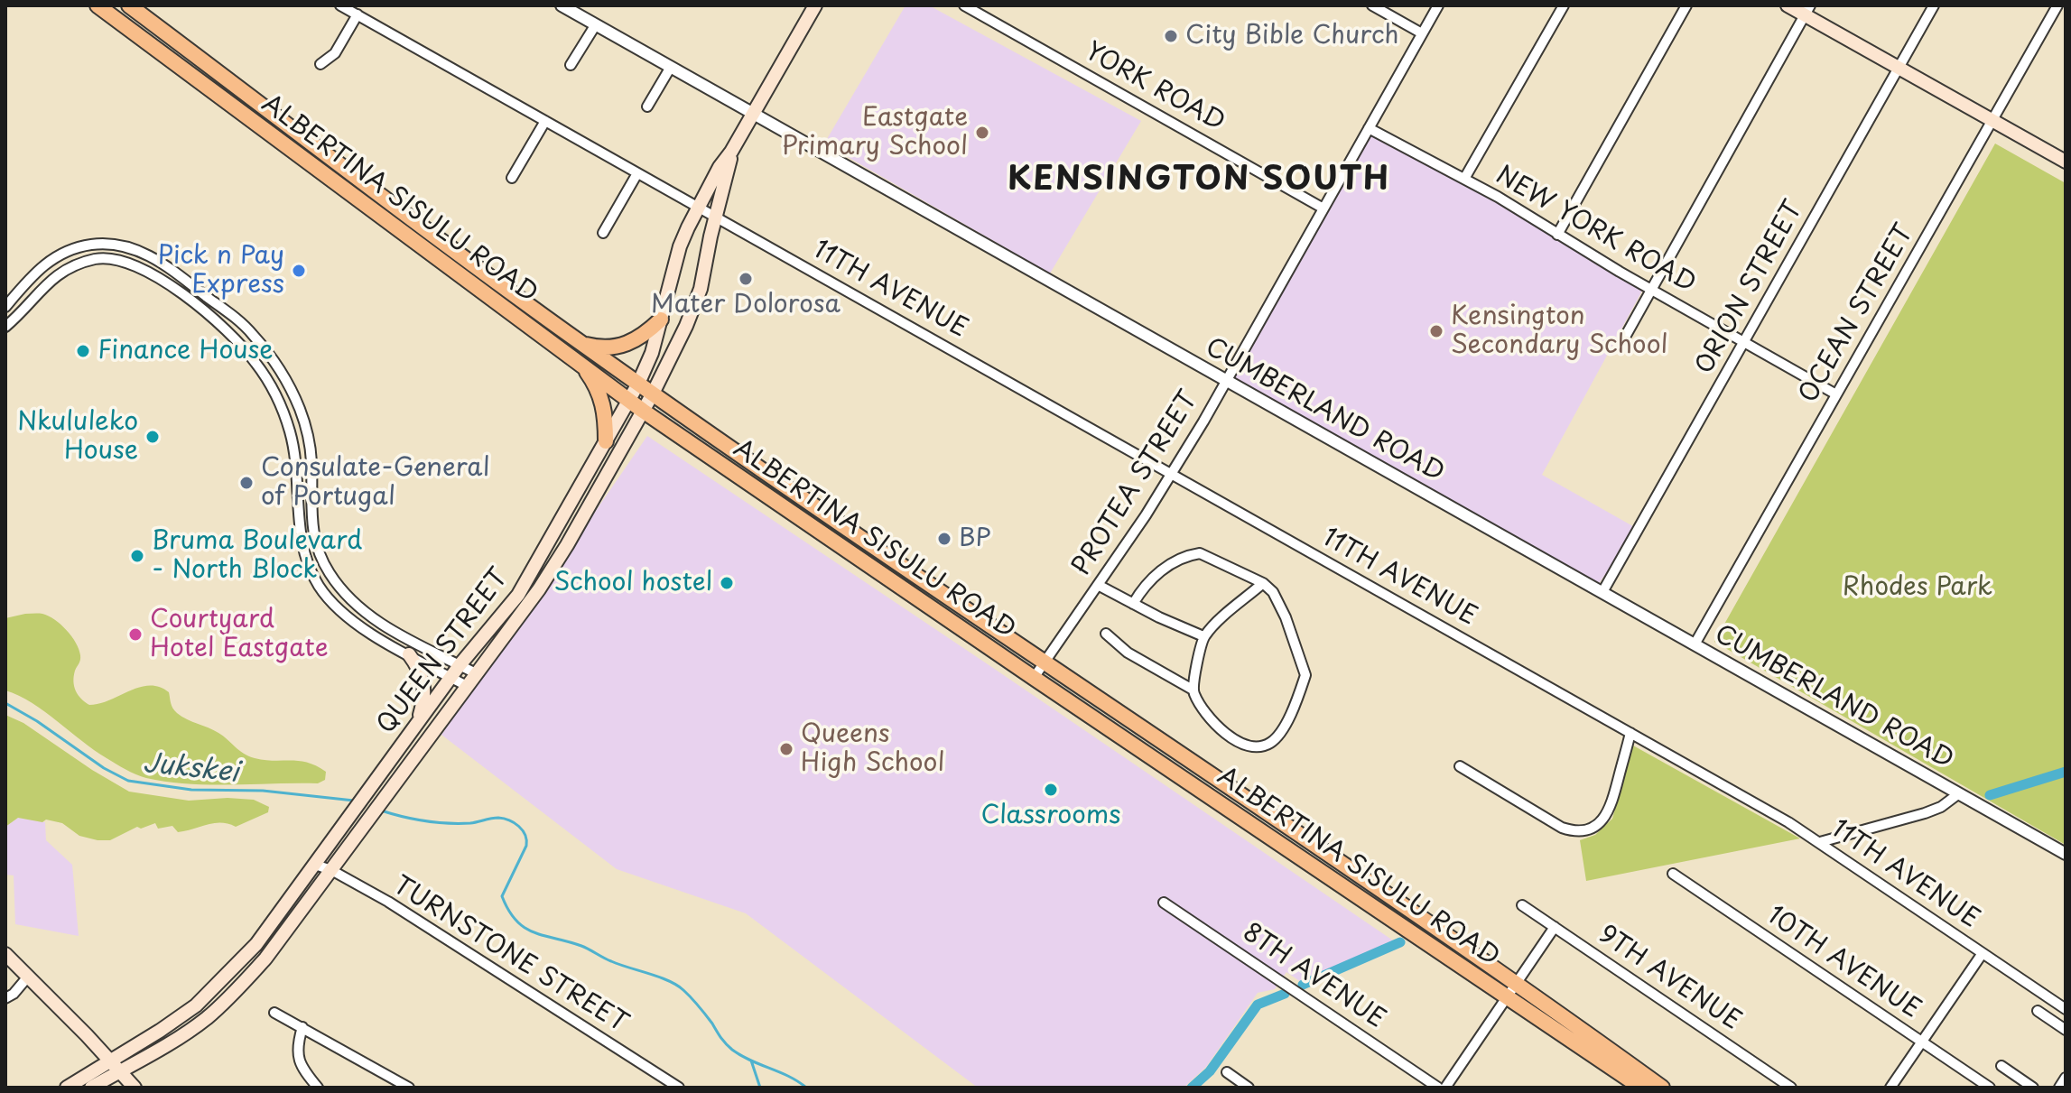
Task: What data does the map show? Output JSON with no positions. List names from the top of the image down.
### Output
{
  "streets": {
    "main road": ["ALBERTINA SISULU ROAD", "QUEEN STREET"],
    "street": [
      "YORK ROAD",
      "NEW YORK ROAD",
      "ORION STREET",
      "11TH AVENUE",
      "OCEAN STREET",
      "CUMBERLAND ROAD",
      "PROTEA STREET",
      "TURNSTONE STREET",
      "10TH AVENUE",
      "8TH AVENUE",
      "9TH AVENUE"
    ]
  },
  "crossings": [
    ["YORK ROAD", "PROTEA STREET"],
    ["ALBERTINA SISULU ROAD", "PROTEA STREET"],
    ["ALBERTINA SISULU ROAD", "QUEEN STREET"],
    ["NEW YORK ROAD", "ORION STREET"],
    ["NEW YORK ROAD", "OCEAN STREET"],
    ["NEW YORK ROAD", "PROTEA STREET"],
    ["ORION STREET", "CUMBERLAND ROAD"],
    ["11TH AVENUE", "PROTEA STREET"],
    ["11TH AVENUE", "QUEEN STREET"],
    ["OCEAN STREET", "CUMBERLAND ROAD"],
    ["CUMBERLAND ROAD", "PROTEA STREET"],
    ["CUMBERLAND ROAD", "QUEEN STREET"],
    ["QUEEN STREET", "TURNSTONE STREET"]
  ],
  "districts": ["KENSINGTON SOUTH"],
  "water": ["Jukskei"],
  "parks": ["Rhodes Park"],
  "places": [
    "City Bible Church",
    "Eastgate Primary School",
    "Pick n Pay Express",
    "Mater Dolorosa",
    "Kensington Secondary School",
    "Finance House",
    "Nkululeko House",
    "Consulate-General of Portugal",
    "BP",
    "Bruma Boulevard - North Block",
    "School hostel",
    "Courtyard Hotel Eastgate",
    "Queens High School",
    "Classrooms"
  ]
}
